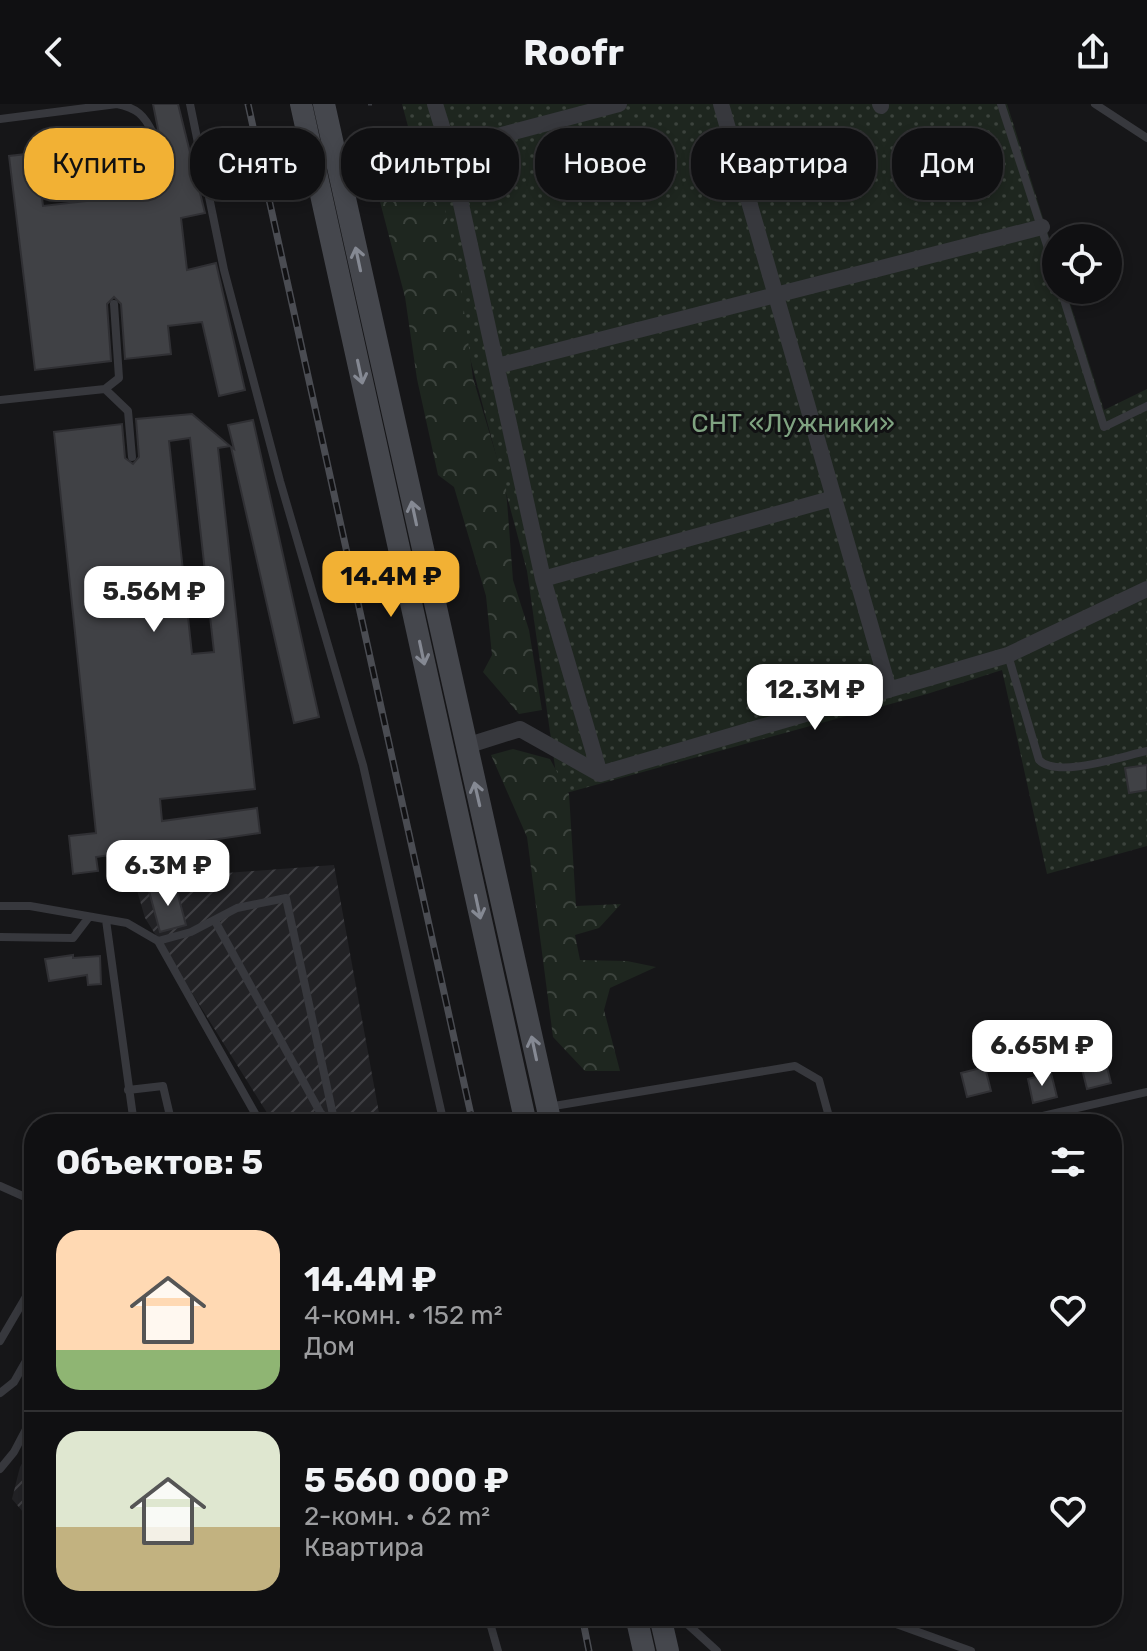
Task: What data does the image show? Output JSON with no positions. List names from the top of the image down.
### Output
{
  "parks": ["СНТ «Лужники»"],
  "page": {
    "header": "Roofr",
    "chip": [
      "Купить",
      "Снять",
      "Фильтры",
      "Новое",
      "Квартира",
      "Дом"
    ],
    "price": [
      "14.4M ₽",
      "5.56M ₽",
      "12.3M ₽",
      "6.3M ₽",
      "6.65M ₽"
    ],
    "heading": "Объектов: 5",
    "list": [
      {
        "name": "14.4M ₽",
        "note": "4-комн. · 152 m² · Дом"
      },
      {
        "name": "5 560 000 ₽",
        "note": "2-комн. · 62 m² · Квартира"
      }
    ]
  }
}
